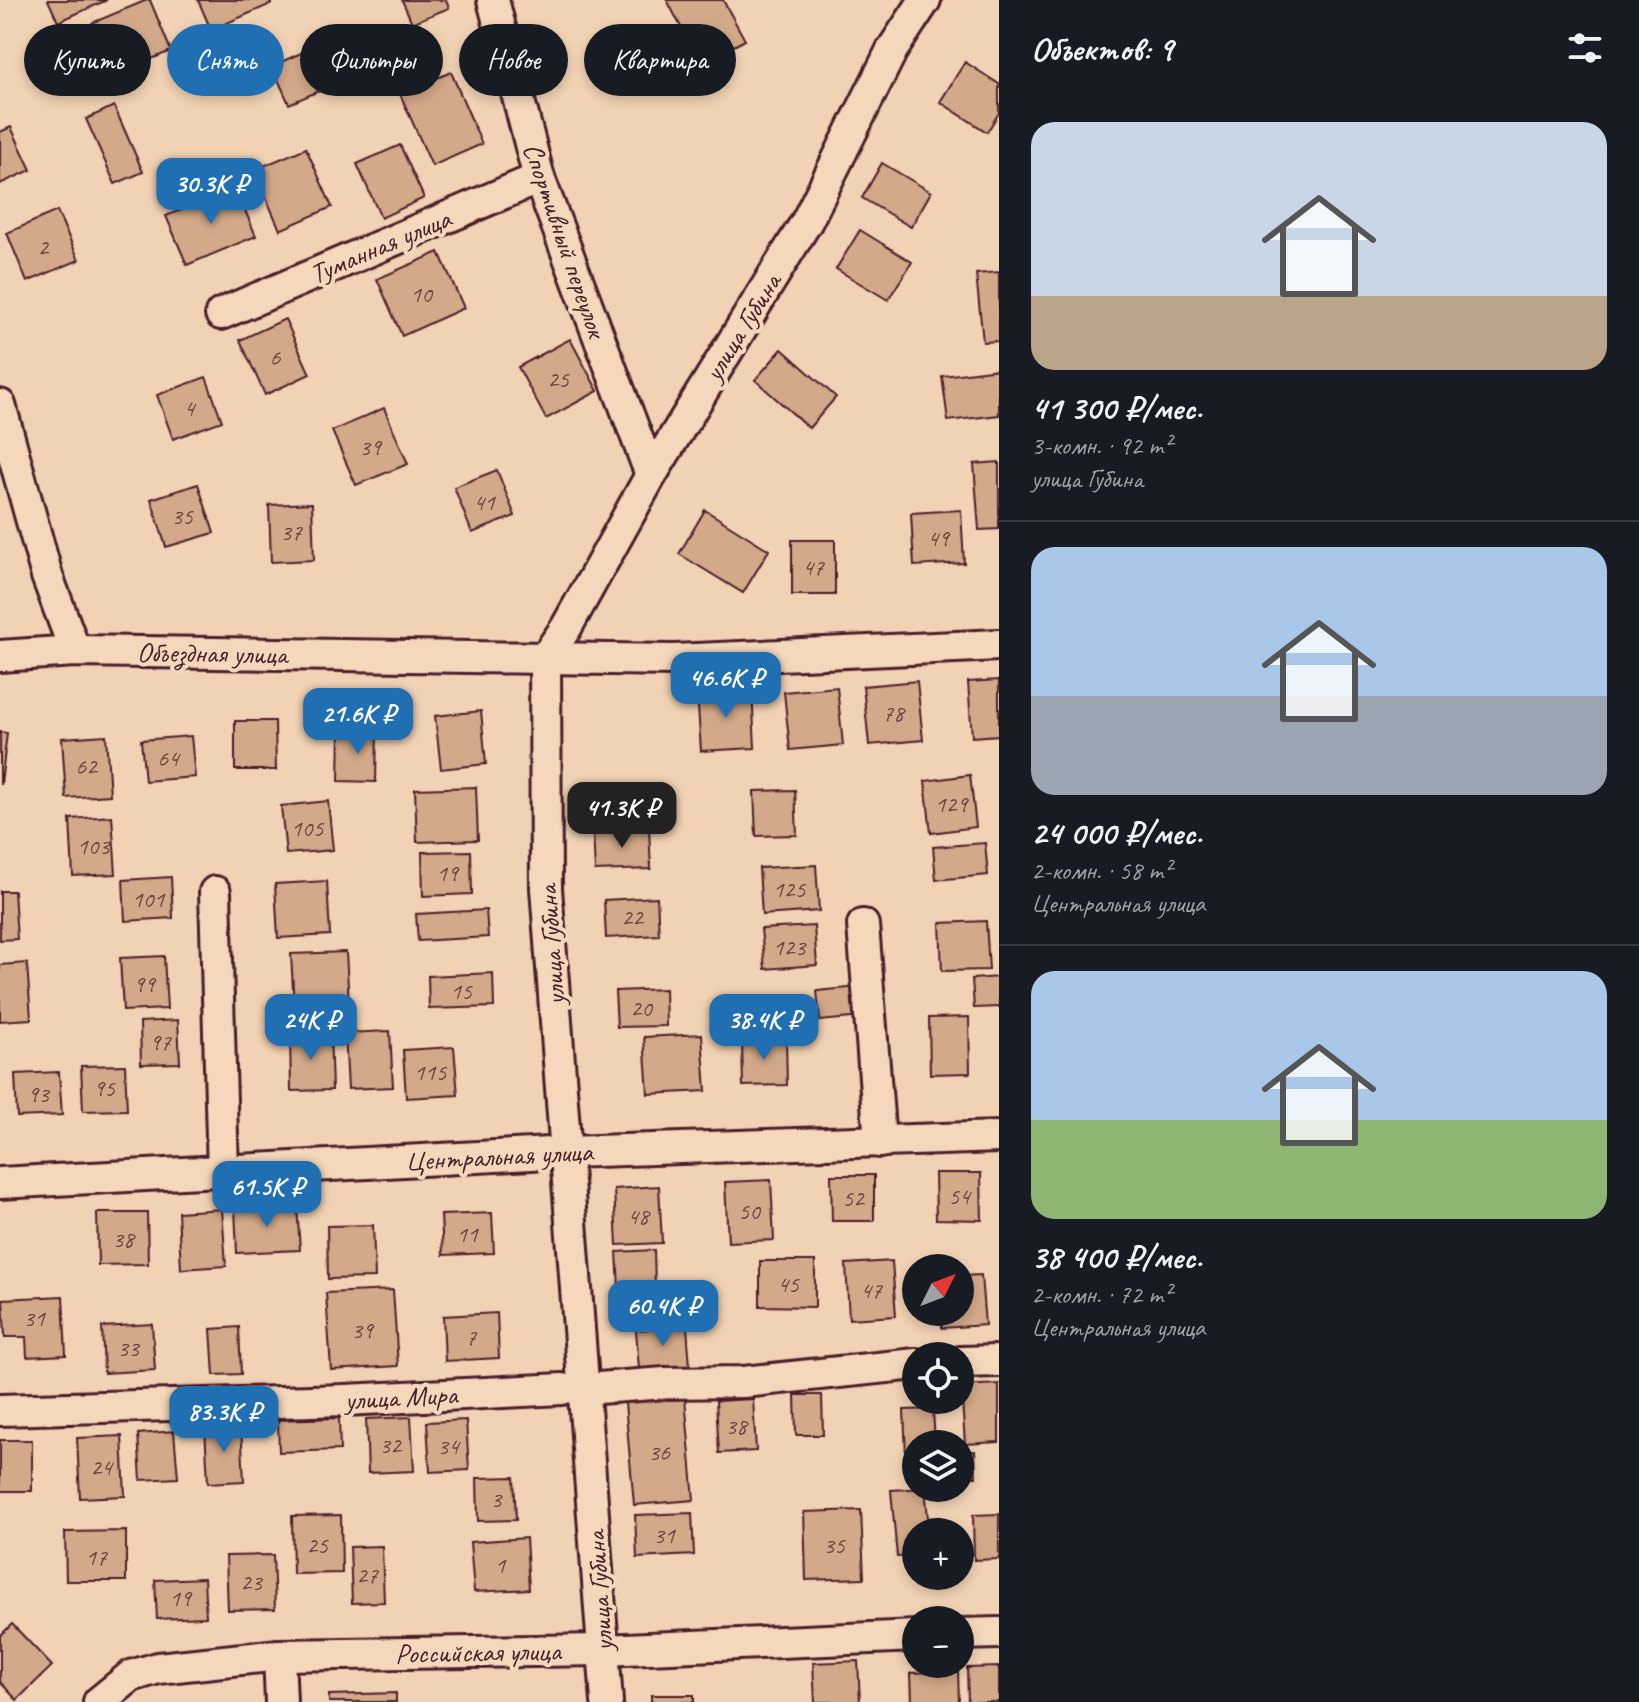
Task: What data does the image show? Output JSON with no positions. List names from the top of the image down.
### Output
{
  "streets": {
    "street": [
      "Спортивный переулок",
      "Туманная улица",
      "улица Губина",
      "Объездная улица",
      "Центральная улица",
      "улица Мира",
      "Российская улица"
    ]
  },
  "crossings": [
    ["Спортивный переулок", "Туманная улица"],
    ["Спортивный переулок", "улица Губина"],
    ["улица Губина", "Объездная улица"],
    ["улица Губина", "Центральная улица"],
    ["улица Губина", "улица Мира"],
    ["улица Губина", "Российская улица"]
  ],
  "house_numbers": [
    "2",
    "10",
    "6",
    "25",
    "4",
    "39",
    "41",
    "35",
    "37",
    "49",
    "47",
    "78",
    "64",
    "62",
    "129",
    "105",
    "103",
    "19",
    "125",
    "101",
    "22",
    "123",
    "99",
    "15",
    "20",
    "97",
    "115",
    "95",
    "93",
    "54",
    "52",
    "50",
    "48",
    "11",
    "38",
    "45",
    "47",
    "31",
    "39",
    "7",
    "33",
    "38",
    "32",
    "34",
    "36",
    "24",
    "3",
    "31",
    "25",
    "35",
    "17",
    "1",
    "27",
    "23",
    "19"
  ],
  "north": "top right",
  "page": {
    "heading": "Объектов: 9",
    "chip": [
      "Купить",
      "Снять",
      "Фильтры",
      "Новое",
      "Квартира"
    ],
    "list": [
      {
        "name": "41 300 ₽/мес.",
        "note": "3-комн. · 92 m² · улица Губина"
      },
      {
        "name": "24 000 ₽/мес.",
        "note": "2-комн. · 58 m² · Центральная улица"
      },
      {
        "name": "38 400 ₽/мес.",
        "note": "2-комн. · 72 m² · Центральная улица"
      }
    ],
    "price": [
      "30.3K ₽",
      "46.6K ₽",
      "21.6K ₽",
      "41.3K ₽",
      "24K ₽",
      "38.4K ₽",
      "61.5K ₽",
      "60.4K ₽",
      "83.3K ₽"
    ],
    "map_buttons": ["+", "−"]
  }
}
